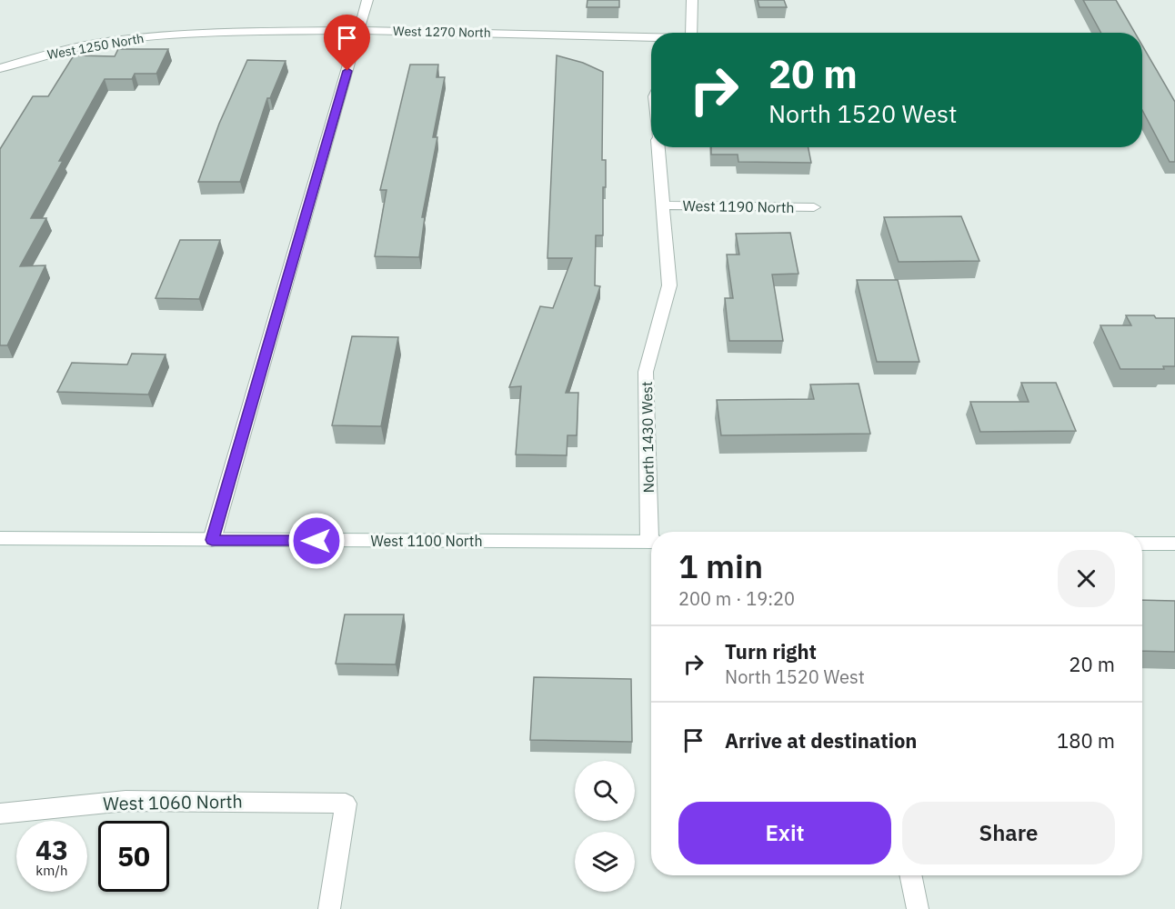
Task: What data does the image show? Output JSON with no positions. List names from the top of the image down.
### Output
{
  "streets": {
    "street": [
      "West 1270 North",
      "West 1250 North",
      "West 1190 North",
      "North 1430 West",
      "West 1100 North",
      "West 1060 North"
    ]
  },
  "crossings": [
    ["West 1270 North", "West 1250 North"],
    ["West 1190 North", "North 1430 West"]
  ],
  "page": {
    "turn": ["20 m", "North 1520 West"],
    "heading": ["1 min", "200 m · 19:20"],
    "list": [
      {
        "name": "Turn right",
        "note": "North 1520 West",
        "value": "20 m"
      },
      {
        "name": "Arrive at destination",
        "value": "180 m"
      }
    ],
    "buttons": ["Exit", "Share"],
    "speed": "43 km/h",
    "limit": "50"
  }
}
